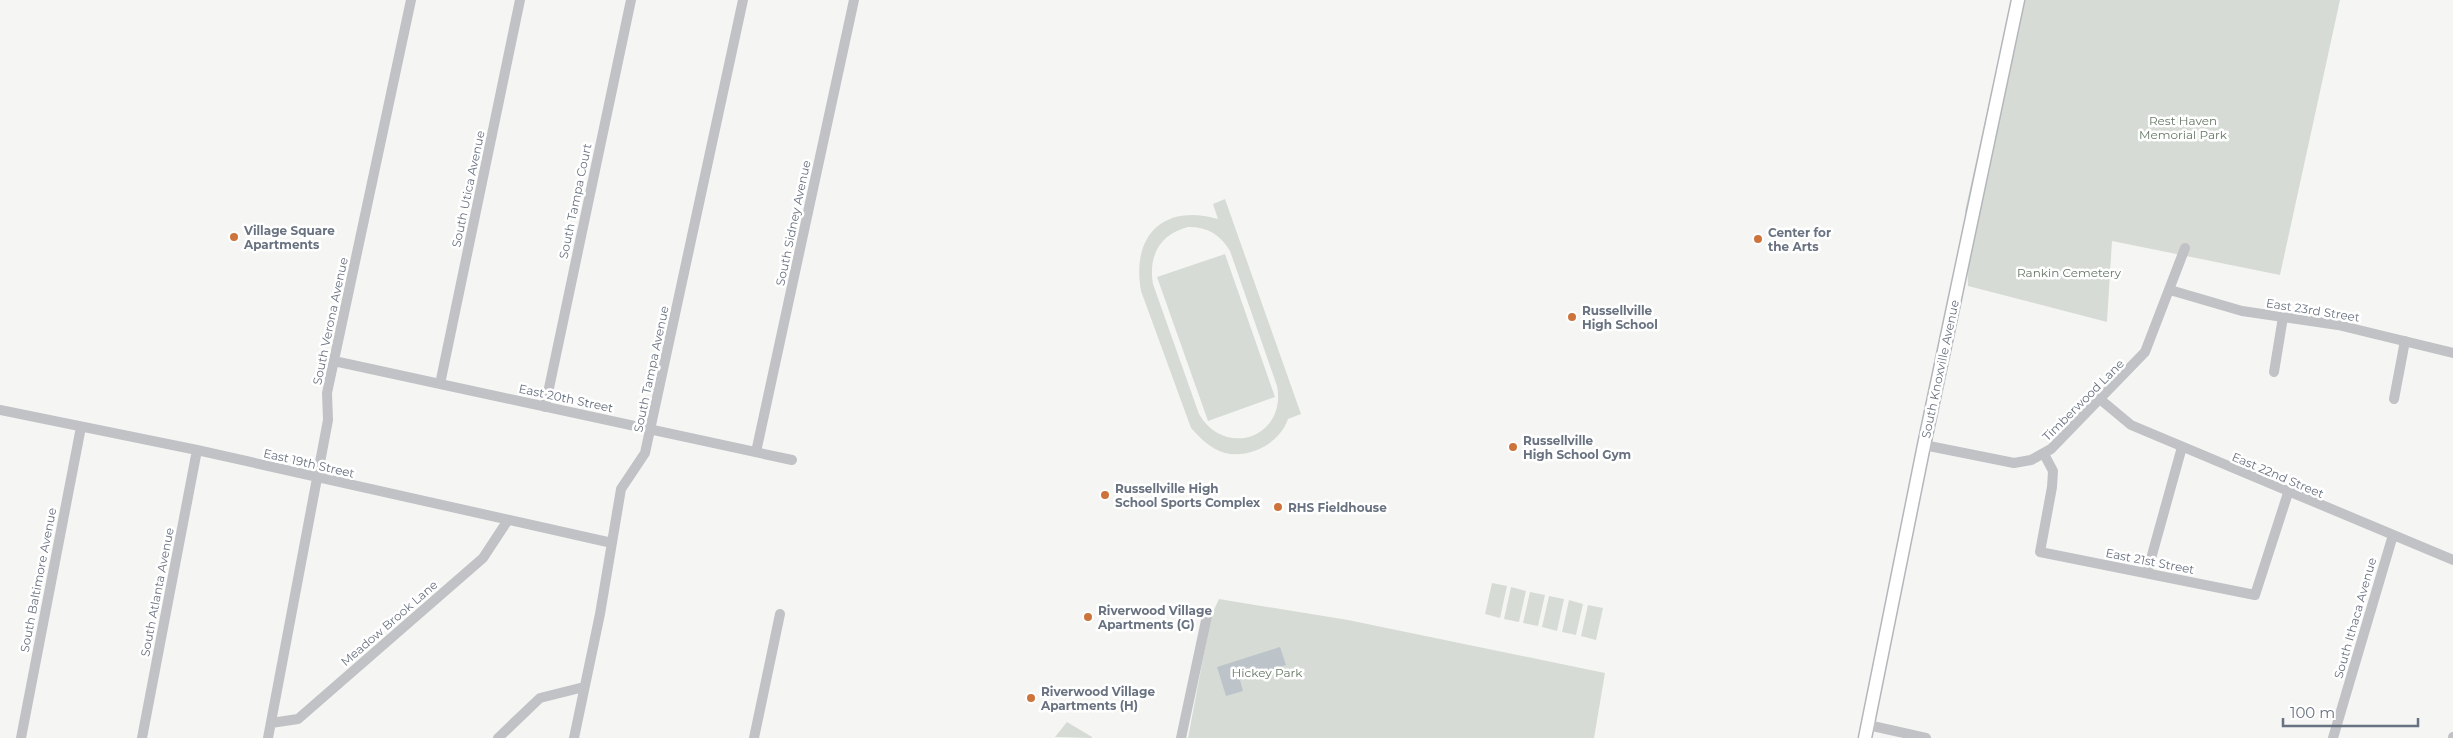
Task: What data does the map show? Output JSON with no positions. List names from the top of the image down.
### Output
{
  "streets": {
    "main road": ["South Knoxville Avenue"],
    "street": [
      "South Utica Avenue",
      "South Tampa Court",
      "South Sidney Avenue",
      "East 23rd Street",
      "South Verona Avenue",
      "South Tampa Avenue",
      "East 20th Street",
      "Timberwood Lane",
      "East 19th Street",
      "East 22nd Street",
      "East 21st Street",
      "South Baltimore Avenue",
      "South Atlanta Avenue",
      "South Ithaca Avenue",
      "Meadow Brook Lane"
    ]
  },
  "crossings": [
    ["South Utica Avenue", "East 20th Street"],
    ["South Tampa Court", "East 20th Street"],
    ["South Sidney Avenue", "East 20th Street"],
    ["East 23rd Street", "Timberwood Lane"],
    ["South Verona Avenue", "East 20th Street"],
    ["South Verona Avenue", "East 19th Street"],
    ["South Verona Avenue", "Meadow Brook Lane"],
    ["South Tampa Avenue", "East 20th Street"],
    ["South Tampa Avenue", "East 19th Street"],
    ["South Knoxville Avenue", "Timberwood Lane"],
    ["Timberwood Lane", "East 22nd Street"],
    ["Timberwood Lane", "East 21st Street"],
    ["East 19th Street", "South Baltimore Avenue"],
    ["East 19th Street", "South Atlanta Avenue"],
    ["East 19th Street", "Meadow Brook Lane"],
    ["East 22nd Street", "East 21st Street"],
    ["East 22nd Street", "South Ithaca Avenue"]
  ],
  "parks": ["Rest Haven Memorial Park", "Rankin Cemetery", "Hickey Park"],
  "places": [
    "Village Square Apartments",
    "Center for the Arts",
    "Russellville High School",
    "Russellville High School Gym",
    "Russellville High School Sports Complex",
    "RHS Fieldhouse",
    "Riverwood Village Apartments (G)",
    "Riverwood Village Apartments (H)"
  ],
  "scale_bar": "100 m"
}
